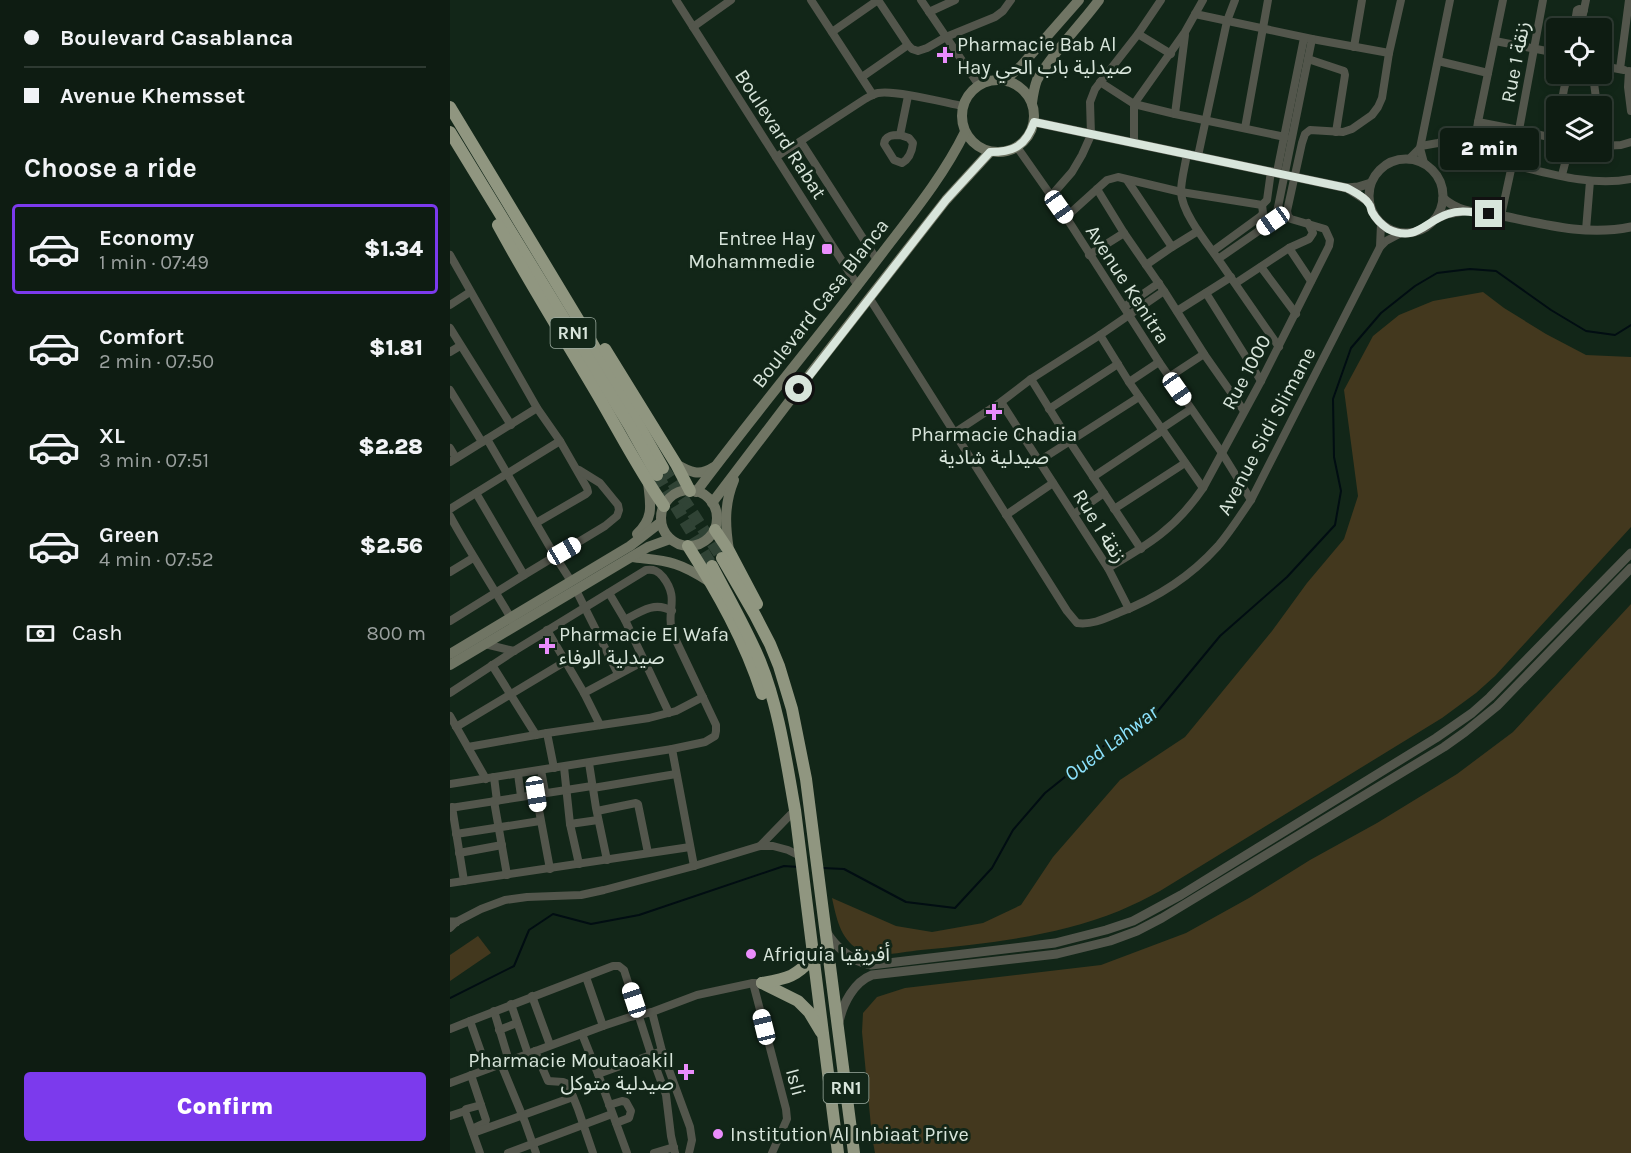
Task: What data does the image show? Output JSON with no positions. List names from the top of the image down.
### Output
{
  "streets": {
    "highway": ["RN1"],
    "main road": ["Boulevard Casa Blanca"],
    "street": [
      "Rue 1 زنقة",
      "Boulevard Rabat",
      "Avenue Kenitra",
      "Rue 1000",
      "Avenue Sidi Slimane",
      "Isli"
    ]
  },
  "crossings": [
    ["Rue 1 زنقة", "Rue 1000"],
    ["Rue 1 زنقة", "Avenue Sidi Slimane"],
    ["Boulevard Rabat", "Boulevard Casa Blanca"],
    ["Avenue Kenitra", "Boulevard Casa Blanca"],
    ["Avenue Kenitra", "Rue 1000"],
    ["Avenue Kenitra", "Avenue Sidi Slimane"]
  ],
  "water": ["Oued Lahwar"],
  "places": {
    "health": [
      "Pharmacie Bab Al Hay صيدلية باب الحي",
      "Pharmacie Chadia صيدلية شادية",
      "Pharmacie El Wafa صيدلية الوفاء",
      "Pharmacie Moutaoakil صيدلية متوكل"
    ],
    "transit": ["Entree Hay Mohammedie"],
    "other": ["Afriquia أفريقيا", "Institution Al Inbiaat Prive"]
  },
  "page": {
    "banner": ["Boulevard Casablanca", "Avenue Khemsset"],
    "bubble": "2 min",
    "heading": "Choose a ride",
    "list": [
      {
        "name": "Economy",
        "note": "1 min · 07:49",
        "value": "$1.34"
      },
      {
        "name": "Comfort",
        "note": "2 min · 07:50",
        "value": "$1.81"
      },
      {
        "name": "XL",
        "note": "3 min · 07:51",
        "value": "$2.28"
      },
      {
        "name": "Green",
        "note": "4 min · 07:52",
        "value": "$2.56"
      }
    ],
    "pay": ["Cash", "800 m"],
    "buttons": "Confirm"
  }
}
